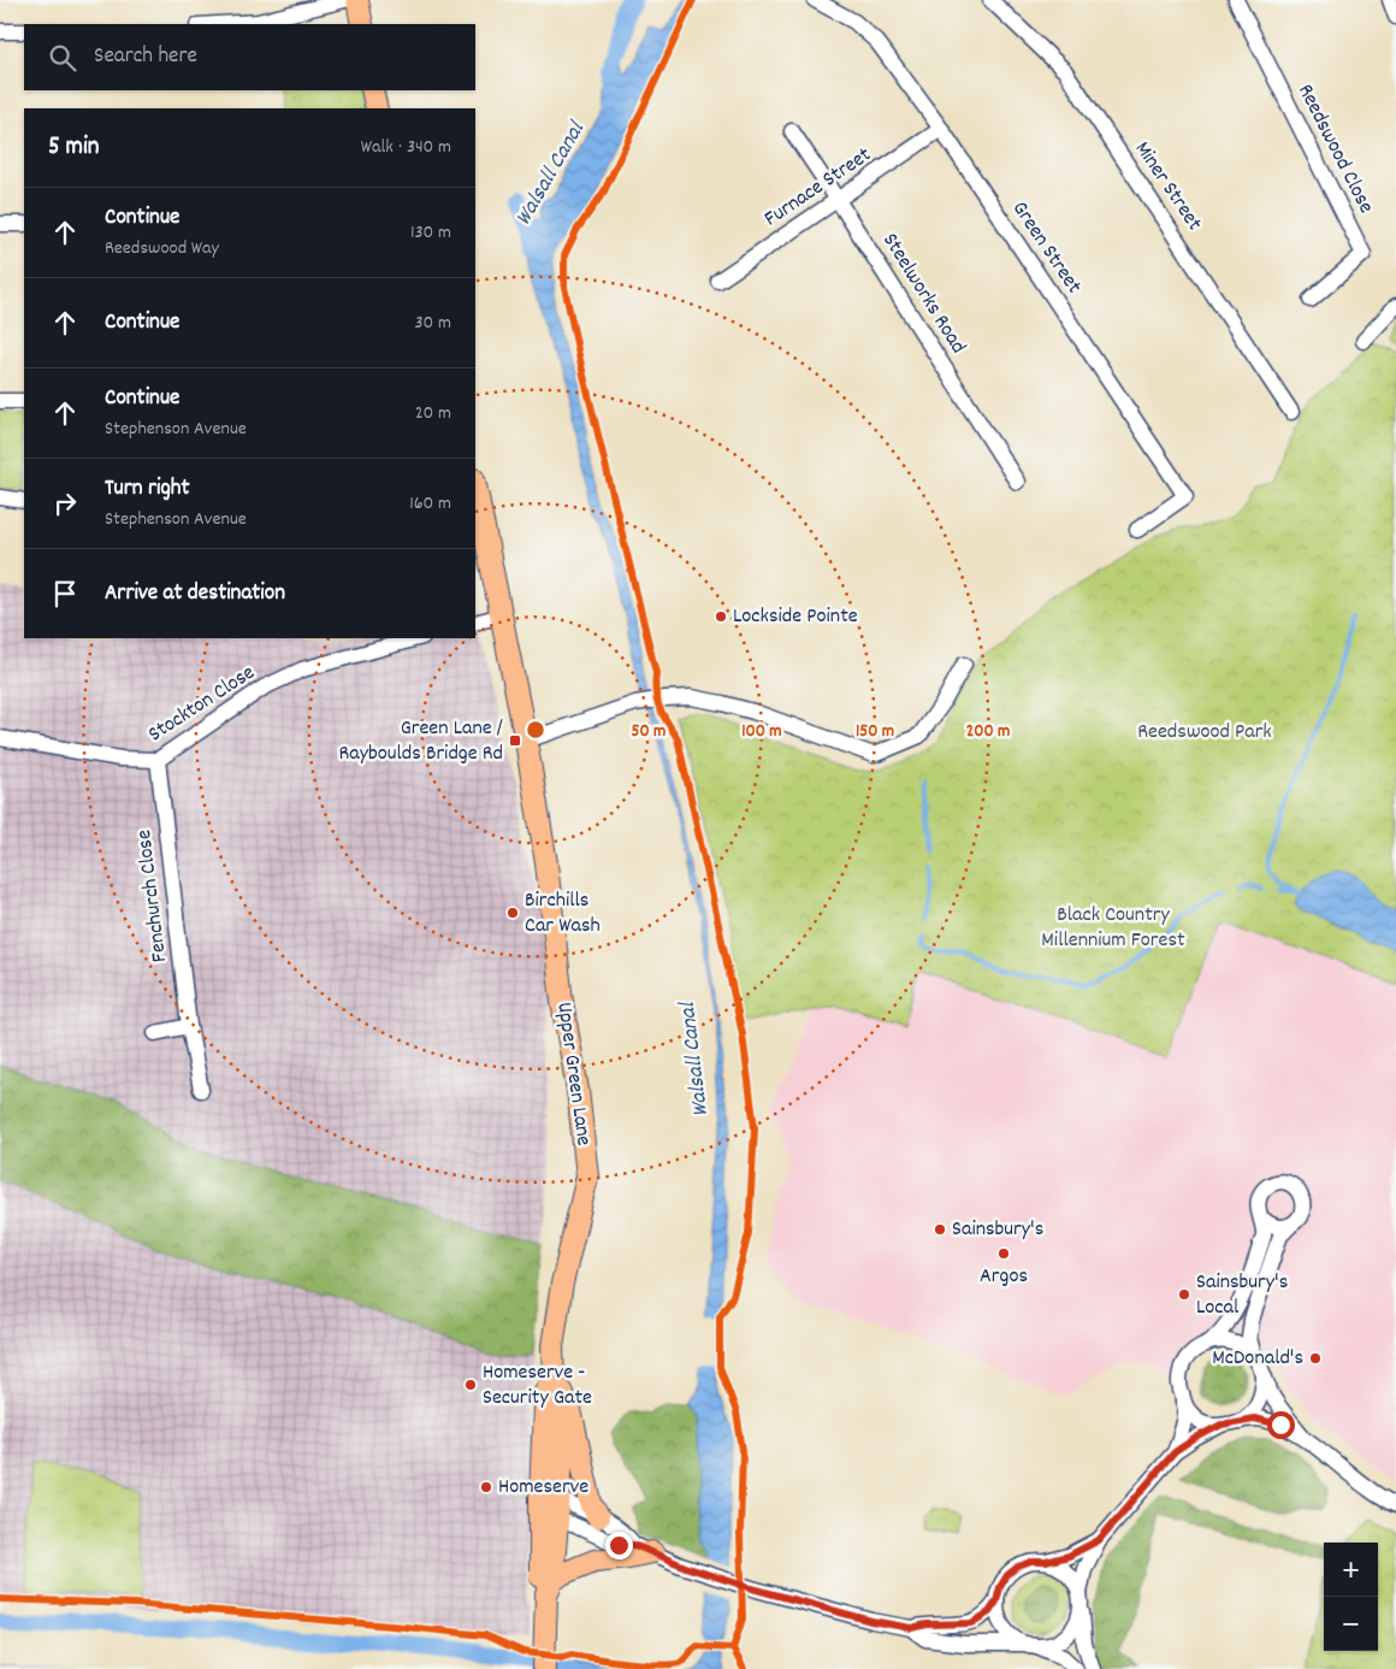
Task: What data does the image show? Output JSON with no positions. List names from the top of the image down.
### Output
{
  "streets": {
    "highway": ["Upper Green Lane"],
    "street": [
      "Reedswood Close",
      "Miner Street",
      "Furnace Street",
      "Green Street",
      "Steelworks Road",
      "Stockton Close",
      "Fenchurch Close"
    ]
  },
  "crossings": [
    ["Furnace Street", "Green Street"],
    ["Furnace Street", "Steelworks Road"],
    ["Stockton Close", "Fenchurch Close"]
  ],
  "water": ["Walsall Canal"],
  "parks": ["Reedswood Park", "Black Country Millennium Forest"],
  "places": {
    "other": [
      "Lockside Pointe",
      "Birchills Car Wash",
      "Sainsbury's",
      "Argos",
      "Sainsbury's Local",
      "McDonald's",
      "Homeserve - Security Gate",
      "Homeserve"
    ],
    "transit": ["Green Lane / Rayboulds Bridge Rd"]
  },
  "page": {
    "search": "Search here",
    "heading": ["5 min", "Walk · 340 m"],
    "list": [
      ["Continue", "Reedswood Way", "130 m"],
      ["Continue", "30 m"],
      ["Continue", "Stephenson Avenue", "20 m"],
      ["Turn right", "Stephenson Avenue", "160 m"],
      "Arrive at destination"
    ],
    "map_buttons": ["+", "−"]
  },
  "rings": [
    "50 m",
    "100 m",
    "150 m",
    "200 m"
  ]
}
